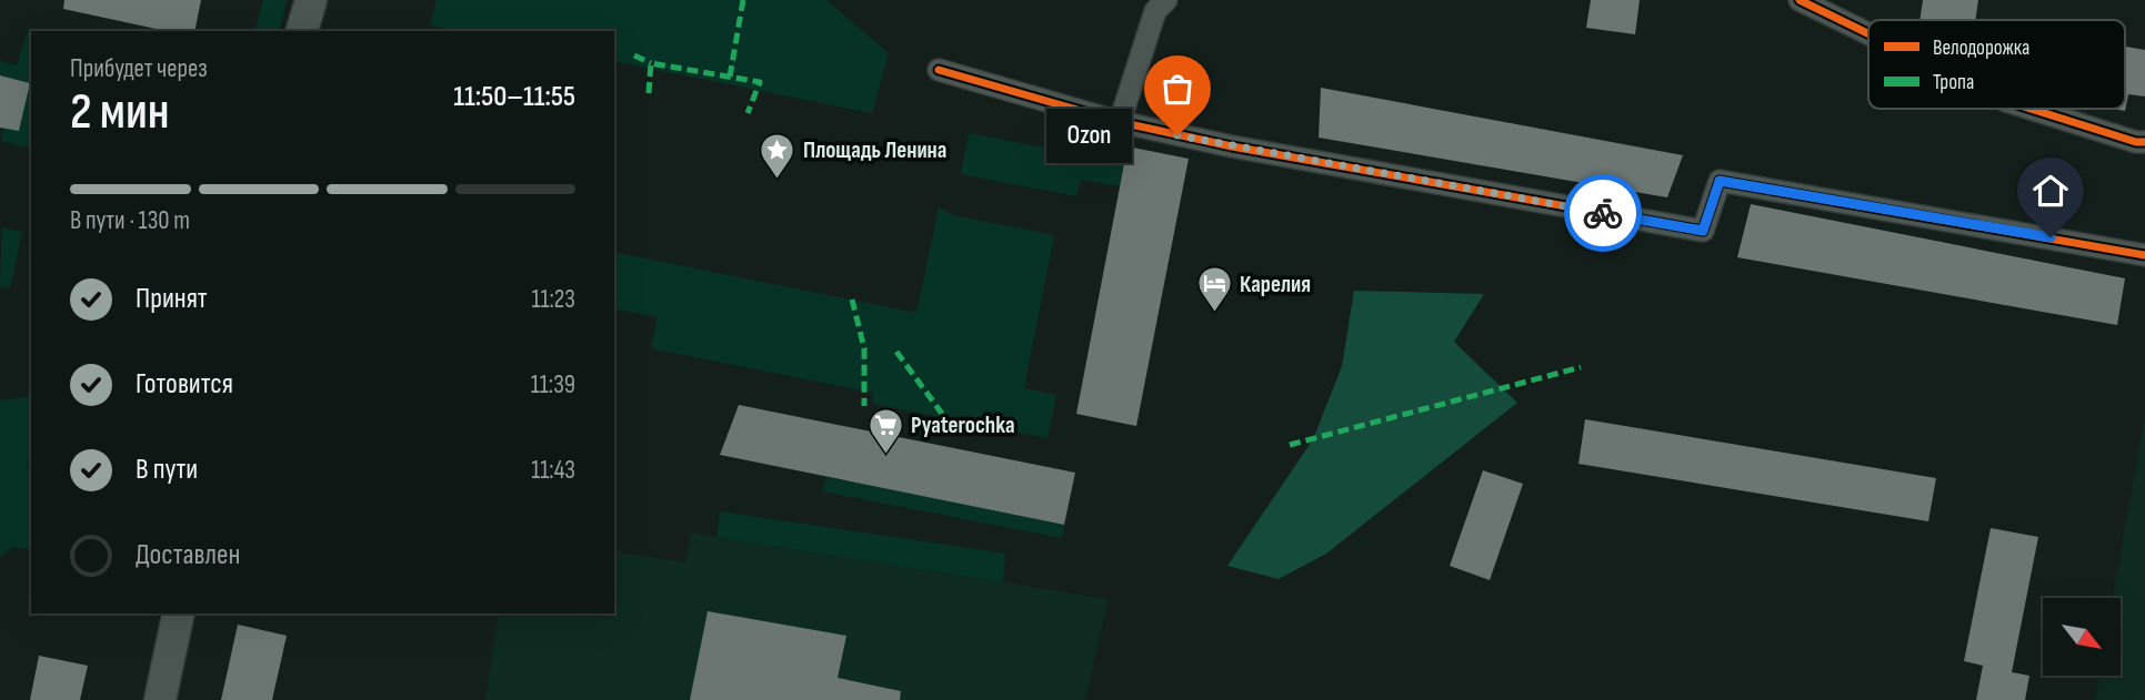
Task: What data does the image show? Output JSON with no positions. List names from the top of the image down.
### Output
{
  "places": {
    "other": ["Ozon"],
    "place": ["Площадь Ленина"],
    "hotel": ["Карелия"],
    "supermarket": ["Pyaterochka"]
  },
  "legend": ["Велодорожка", "Тропа"],
  "north": "bottom right",
  "page": {
    "heading": ["2 мин", "Прибудет через", "11:50–11:55"],
    "bubble": "Ozon",
    "bar": "В пути · 130 m",
    "list": [
      ["Принят", "11:23"],
      ["Готовится", "11:39"],
      ["В пути", "11:43"],
      "Доставлен"
    ]
  }
}
